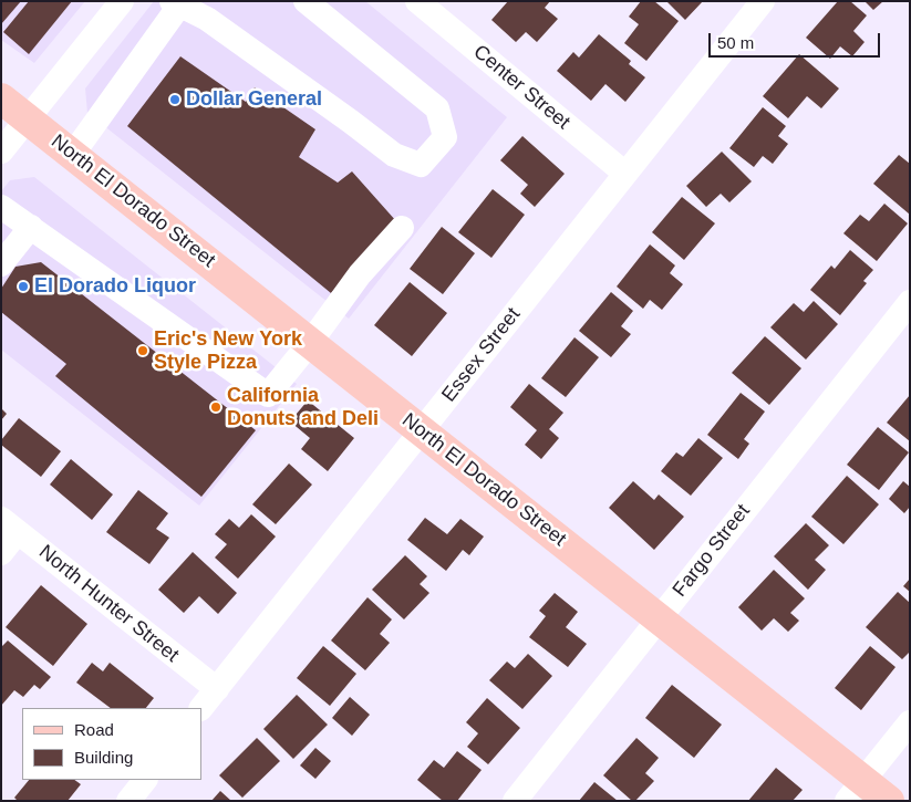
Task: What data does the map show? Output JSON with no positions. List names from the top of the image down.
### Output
{
  "streets": {
    "main road": ["North El Dorado Street"],
    "street": [
      "Center Street",
      "Essex Street",
      "Fargo Street",
      "North Hunter Street"
    ]
  },
  "crossings": [
    ["Center Street", "Essex Street"],
    ["North El Dorado Street", "Essex Street"],
    ["North El Dorado Street", "Fargo Street"],
    ["Essex Street", "North Hunter Street"]
  ],
  "places": [
    "Dollar General",
    "El Dorado Liquor",
    "Eric's New York Style Pizza",
    "California Donuts and Deli"
  ],
  "legend": ["Road", "Building"],
  "scale_bar": "50 m"
}
